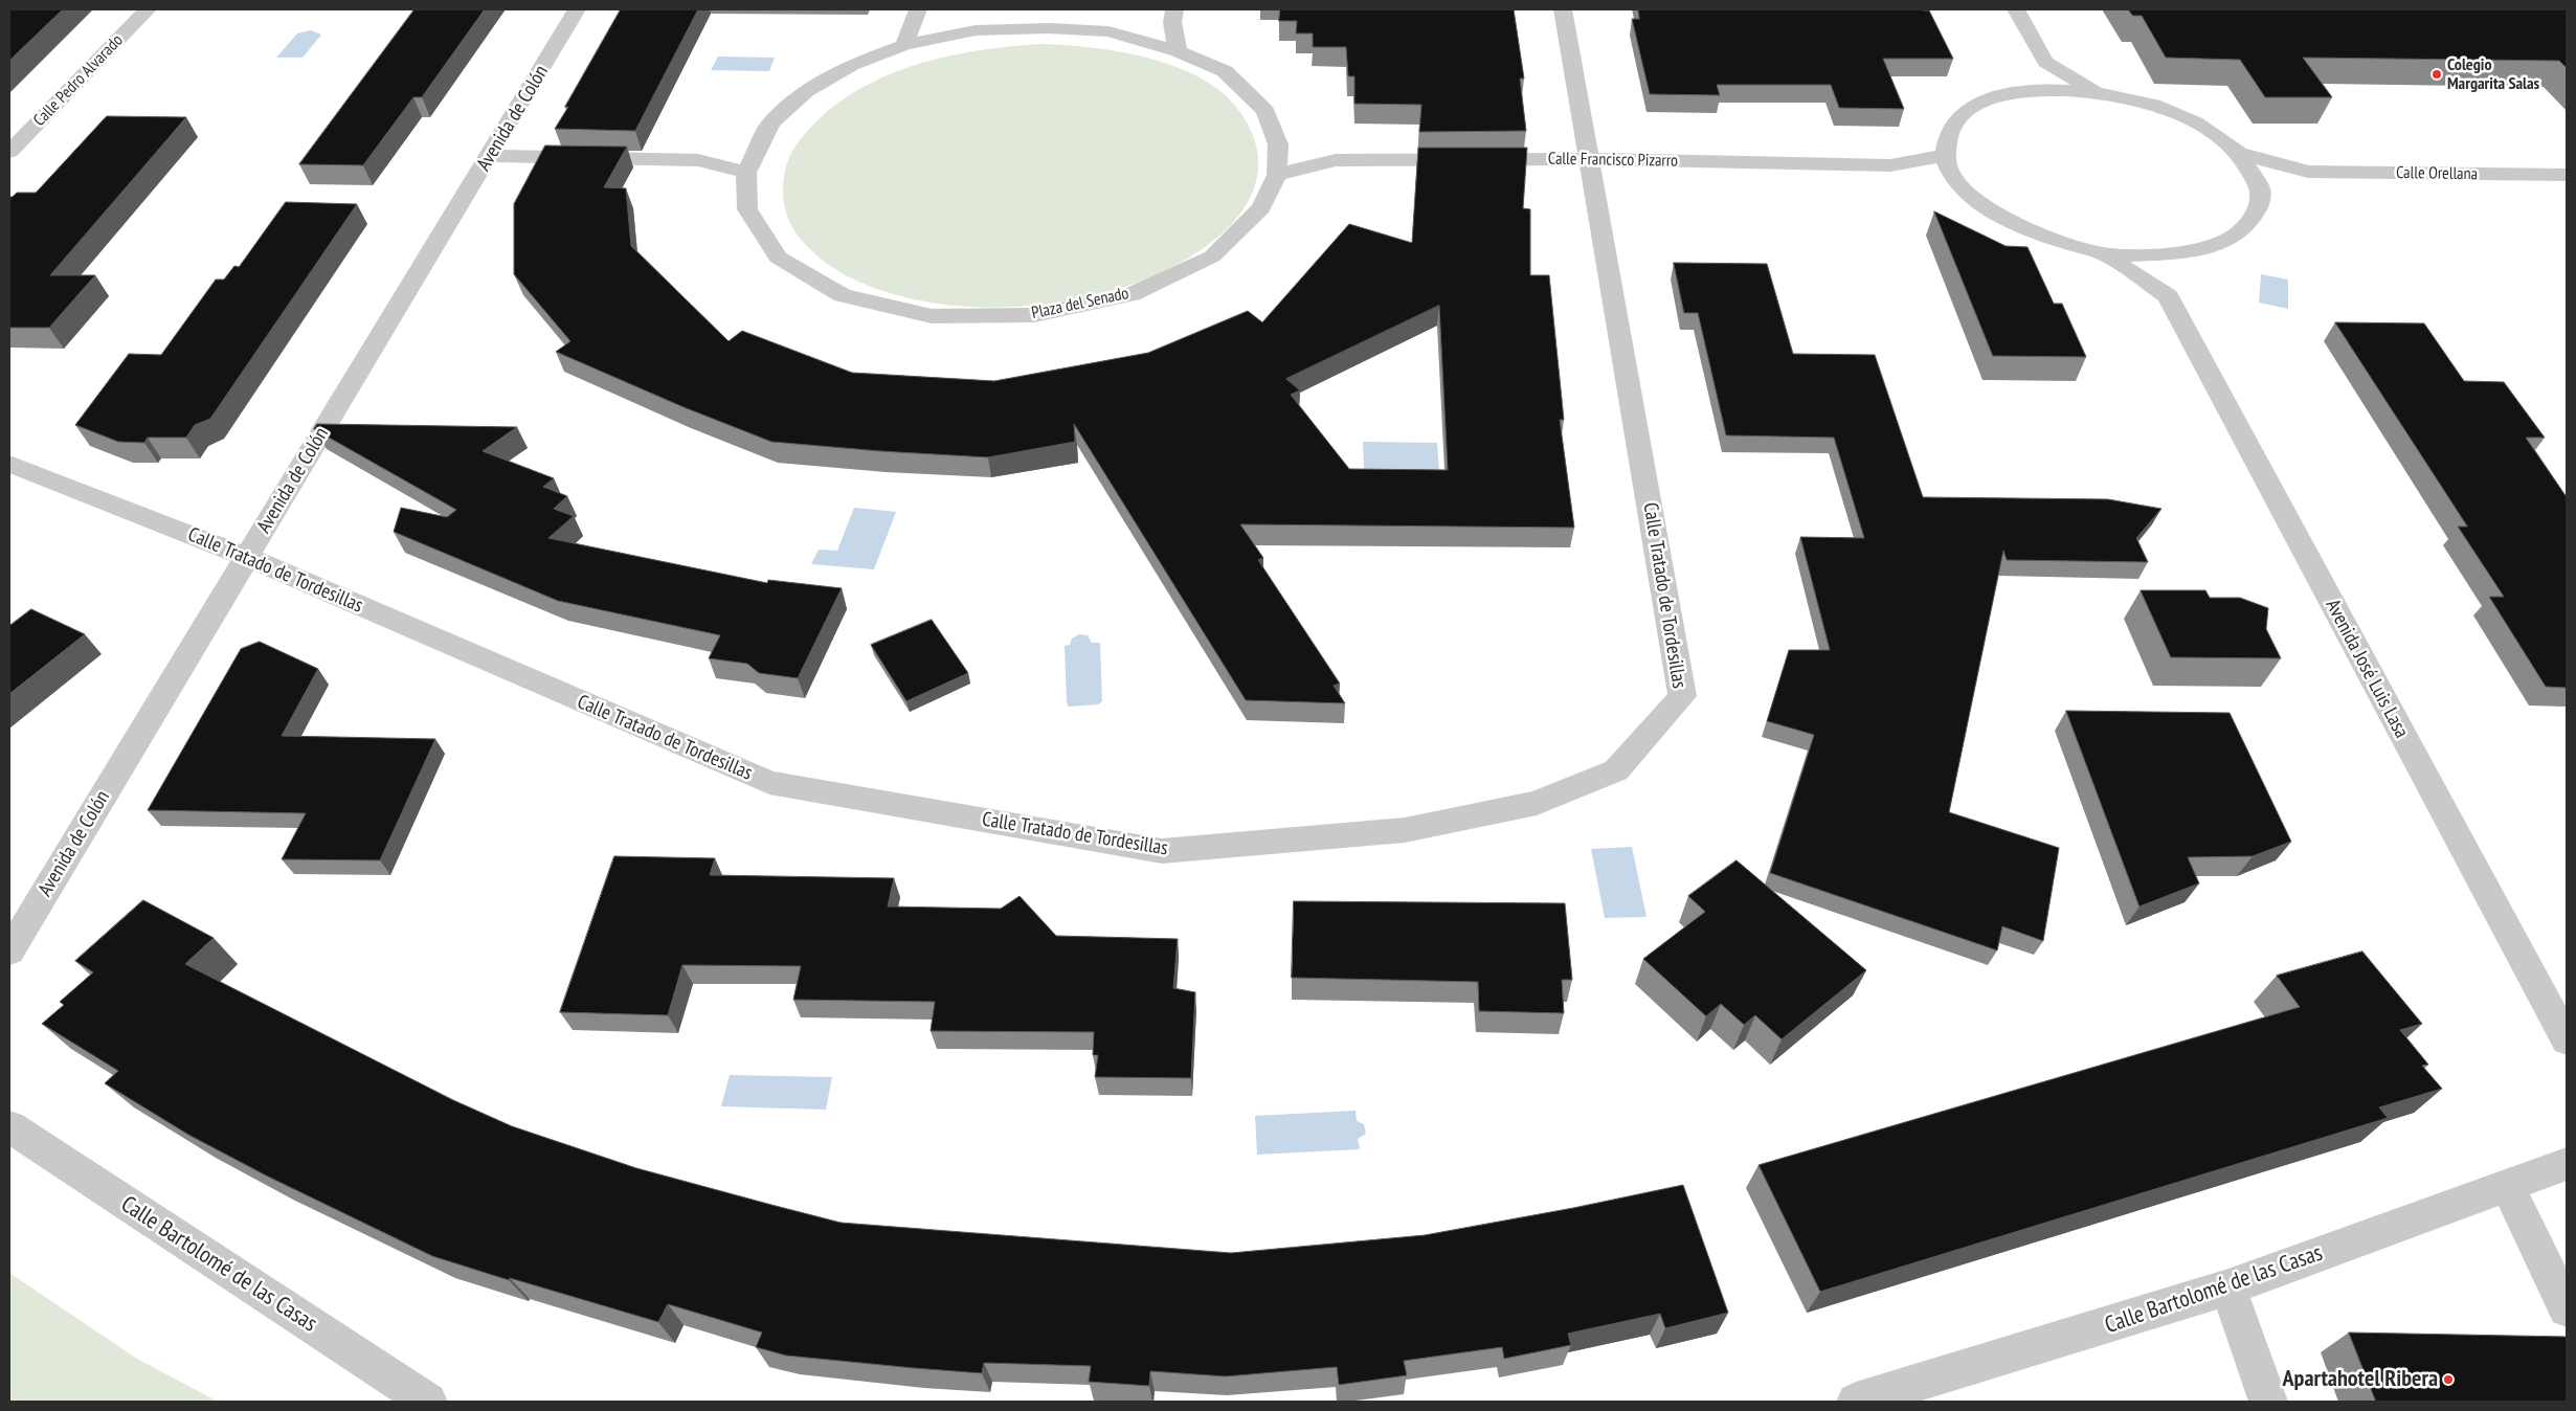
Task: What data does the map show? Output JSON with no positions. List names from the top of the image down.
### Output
{
  "streets": {
    "street": [
      "Calle Pedro Alvarado",
      "Avenida de Colón",
      "Calle Francisco Pizarro",
      "Calle Orellana",
      "Plaza del Senado",
      "Calle Tratado de Tordesillas",
      "Avenida José Luis Lasa",
      "Calle Bartolomé de las Casas"
    ]
  },
  "crossings": [
    ["Avenida de Colón", "Calle Tratado de Tordesillas"],
    ["Calle Francisco Pizarro", "Plaza del Senado"],
    ["Calle Francisco Pizarro", "Calle Tratado de Tordesillas"]
  ],
  "places": ["Colegio Margarita Salas", "Apartahotel Ribera"]
}
